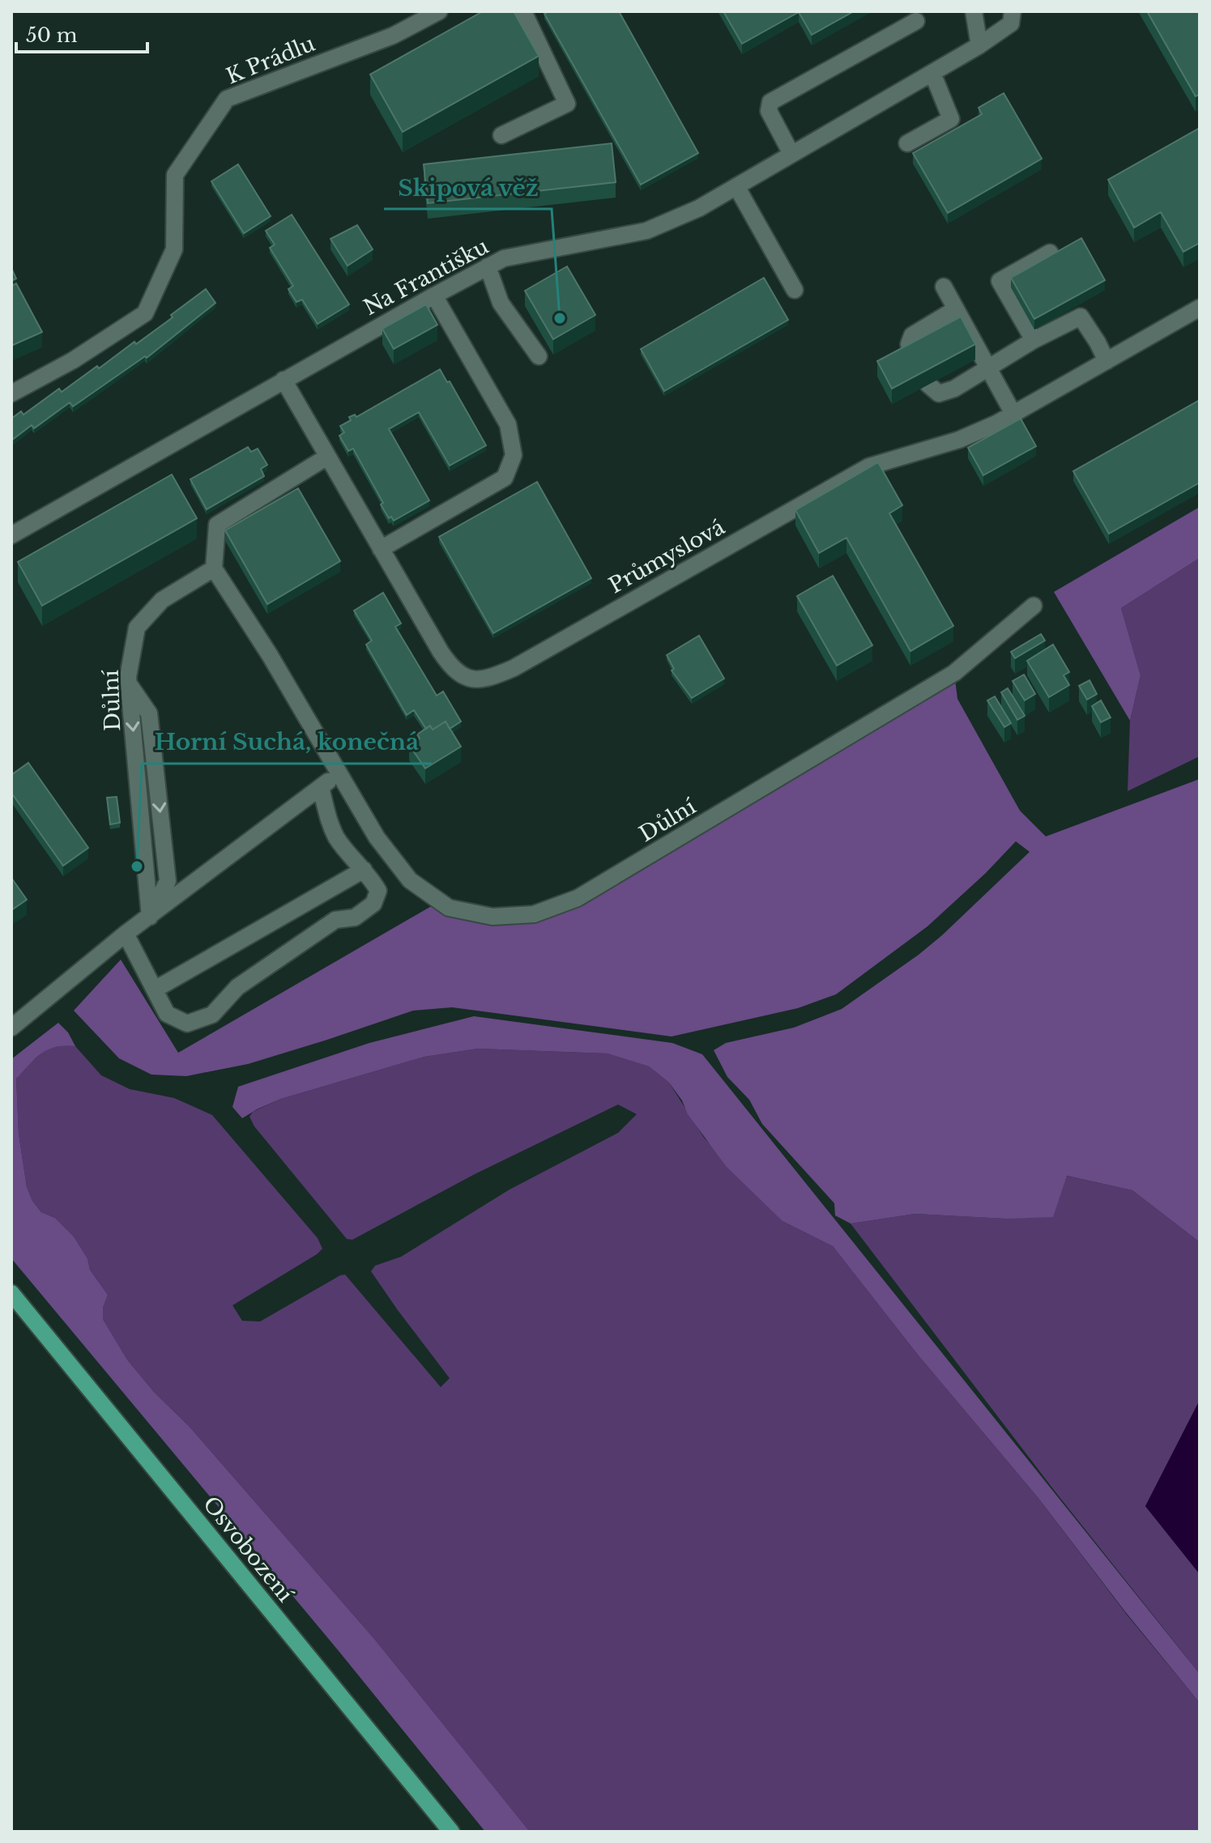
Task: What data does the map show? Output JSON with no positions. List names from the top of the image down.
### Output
{
  "streets": {
    "main road": ["Osvobození"],
    "street": [
      "K Prádlu",
      "Na Františku",
      "Průmyslová",
      "Důlní"
    ]
  },
  "crossings": [
    ["Na Františku", "Průmyslová"]
  ],
  "places": ["Skipová věž", "Horní Suchá, konečná"],
  "scale_bar": "50 m"
}
